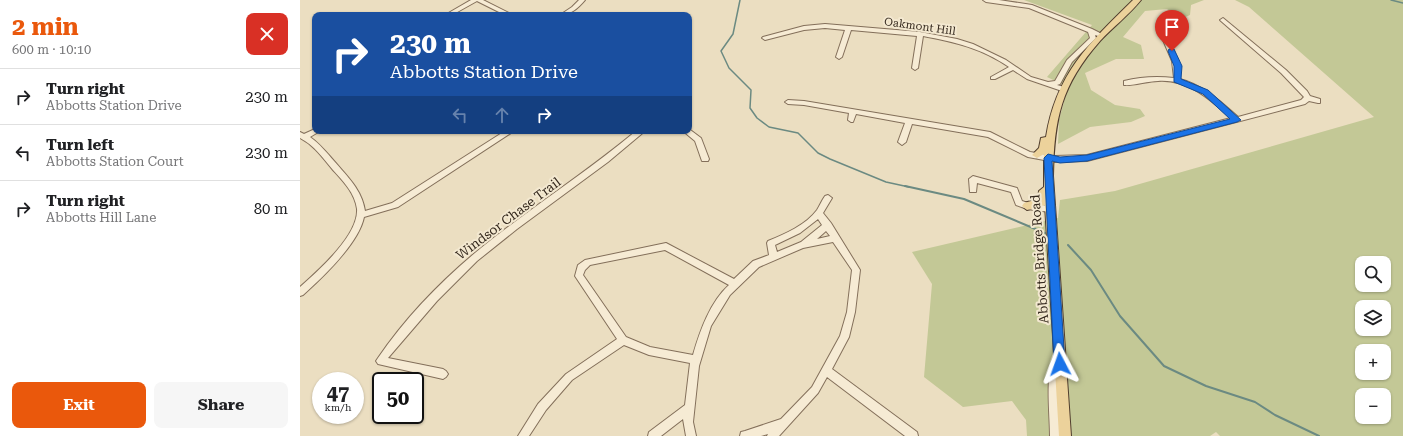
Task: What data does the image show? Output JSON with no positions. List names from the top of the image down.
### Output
{
  "streets": {
    "main road": ["Abbotts Bridge Road"],
    "street": ["Oakmont Hill", "Windsor Chase Trail"]
  },
  "crossings": [
    ["Oakmont Hill", "Abbotts Bridge Road"]
  ],
  "page": {
    "heading": ["2 min", "600 m · 10:10"],
    "turn": ["230 m", "Abbotts Station Drive"],
    "list": [
      {
        "name": "Turn right",
        "note": "Abbotts Station Drive",
        "value": "230 m"
      },
      {
        "name": "Turn left",
        "note": "Abbotts Station Court",
        "value": "230 m"
      },
      {
        "name": "Turn right",
        "note": "Abbotts Hill Lane",
        "value": "80 m"
      }
    ],
    "map_buttons": ["+", "−"],
    "speed": "47 km/h",
    "limit": "50",
    "buttons": ["Exit", "Share"]
  }
}
